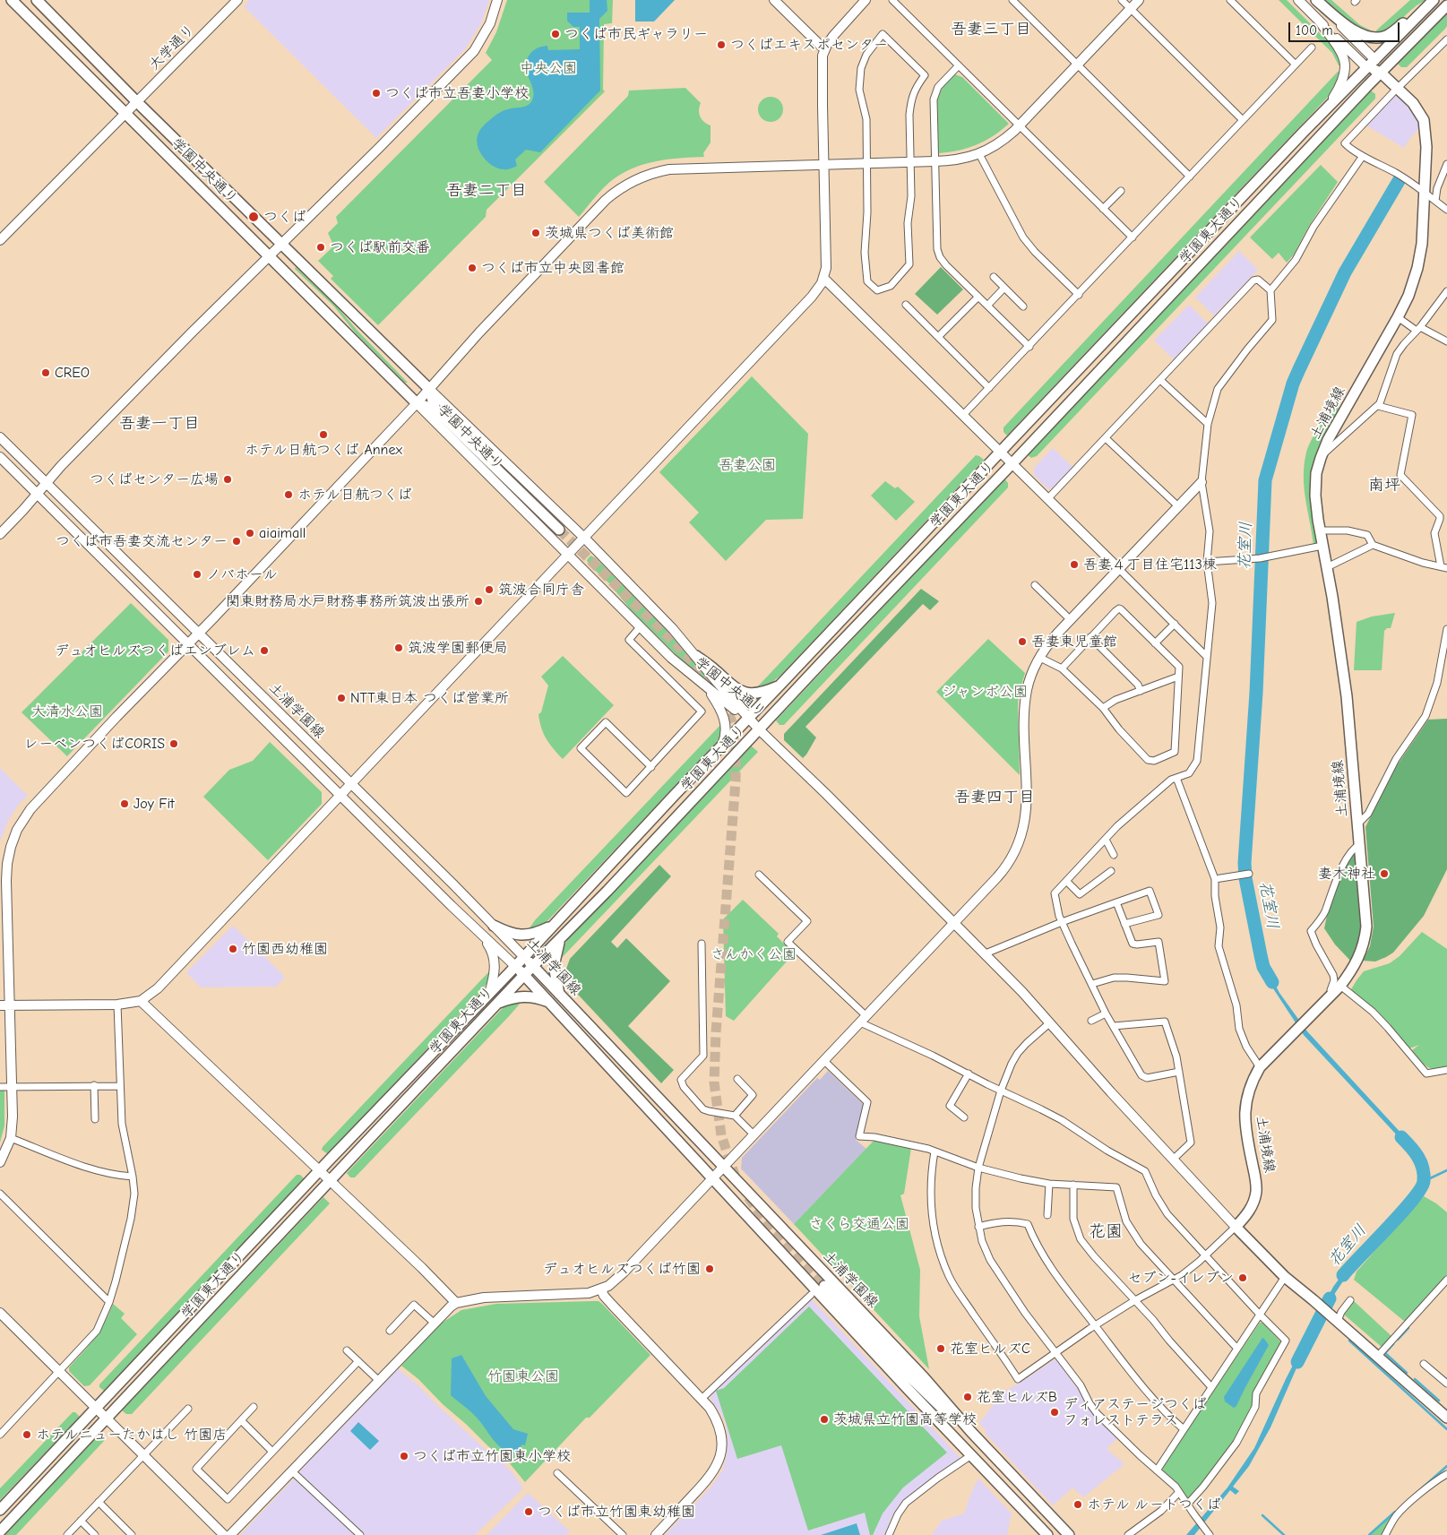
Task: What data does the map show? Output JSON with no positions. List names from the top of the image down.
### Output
{
  "streets": {
    "main road": [
      "学園中央通り",
      "学園東大通り",
      "土浦境線",
      "土浦学園線"
    ],
    "street": ["大学通り"]
  },
  "crossings": [
    ["大学通り", "学園中央通り"],
    ["学園中央通り", "学園東大通り"],
    ["学園中央通り", "土浦境線"],
    ["学園東大通り", "土浦境線"],
    ["学園東大通り", "土浦学園線"]
  ],
  "districts": [
    "吾妻三丁目",
    "吾妻二丁目",
    "吾妻一丁目",
    "南坪",
    "吾妻四丁目",
    "花園"
  ],
  "water": ["花室川"],
  "parks": [
    "中央公園",
    "吾妻公園",
    "ジャンボ公園",
    "大清水公園",
    "さんかく公園",
    "さくら交通公園",
    "竹園東公園"
  ],
  "places": [
    "つくば市民ギャラリー",
    "つくばエキスポセンター",
    "つくば市立吾妻小学校",
    "つくば",
    "茨城県つくば美術館",
    "つくば駅前交番",
    "つくば市立中央図書館",
    "CREO",
    "ホテル日航つくば Annex",
    "つくばセンター広場",
    "ホテル日航つくば",
    "aiaimall",
    "つくば市吾妻交流センター",
    "吾妻４丁目住宅113棟",
    "ノバホール",
    "筑波合同庁舎",
    "関東財務局水戸財務事務所筑波出張所",
    "吾妻東児童館",
    "筑波学園郵便局",
    "デュオヒルズつくばエンブレム",
    "NTT東日本 つくば営業所",
    "レーベンつくばCORIS",
    "Joy Fit",
    "妻木神社",
    "竹園西幼稚園",
    "デュオヒルズつくば竹園",
    "セブン-イレブン",
    "花室ヒルズC",
    "花室ヒルズB",
    "ディアステージつくば フォレストテラス",
    "茨城県立竹園高等学校",
    "ホテルニューたかはし 竹園店",
    "つくば市立竹園東小学校",
    "ホテル ルートつくば",
    "つくば市立竹園東幼稚園"
  ],
  "scale_bar": "100 m"
}
